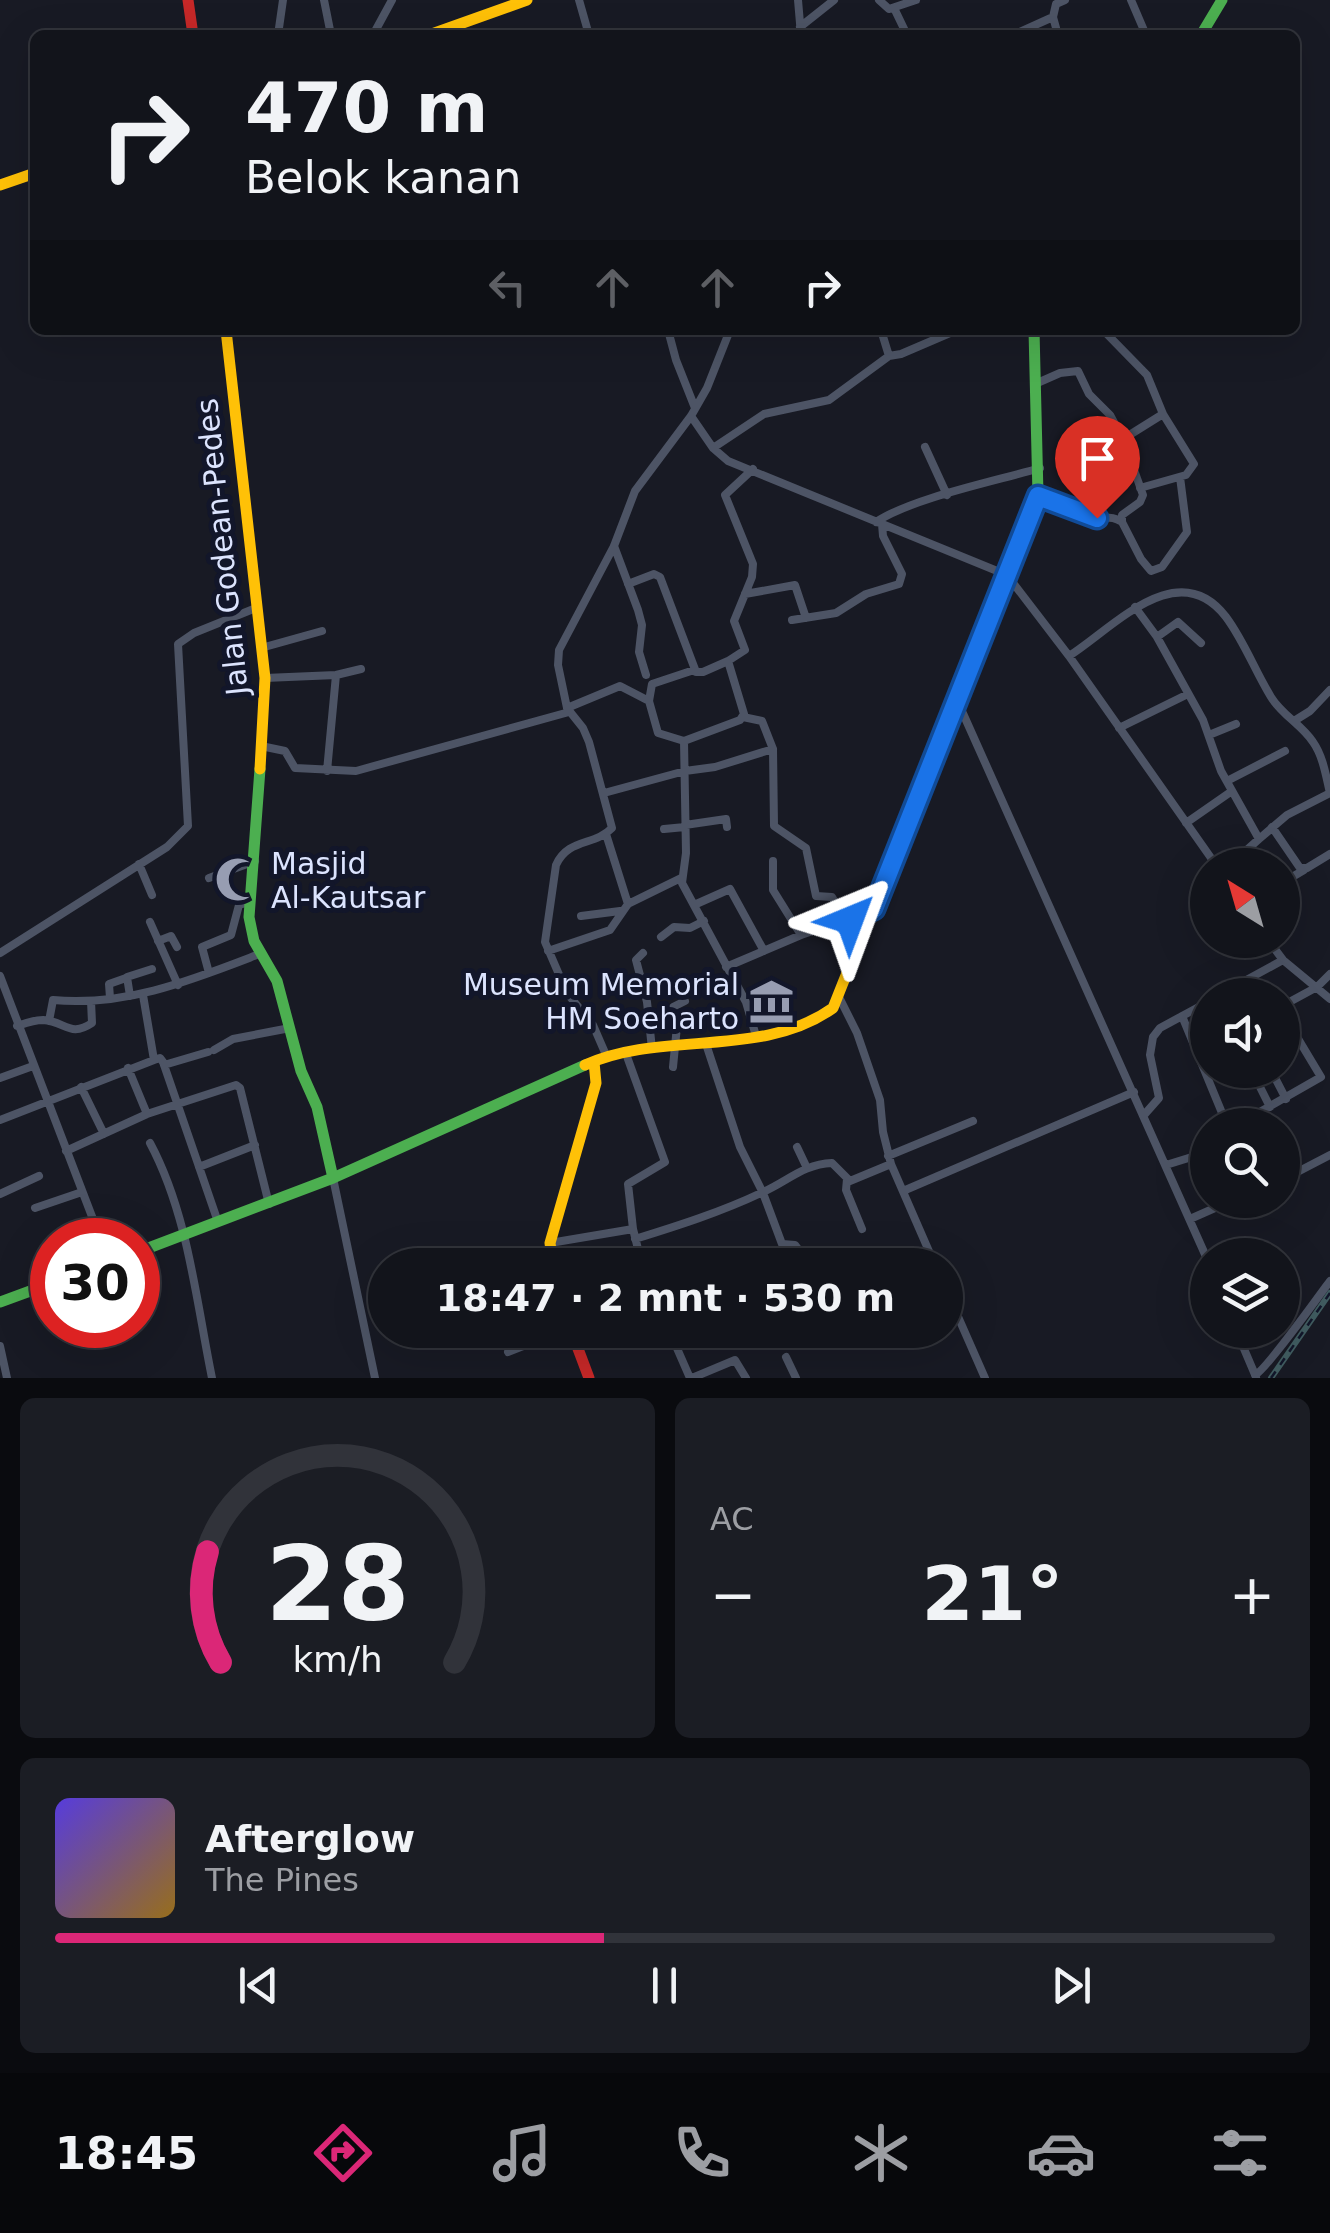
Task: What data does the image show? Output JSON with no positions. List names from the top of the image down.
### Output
{
  "streets": {
    "street": ["Jalan Godean-Pedes"]
  },
  "places": {
    "mosque": ["Masjid Al-Kautsar"],
    "museum": ["Museum Memorial HM Soeharto"]
  },
  "north": "top left",
  "page": {
    "turn": ["470 m", "Belok kanan"],
    "limit": "30",
    "trip": "18:47 · 2 mnt · 530 m",
    "tile": "AC",
    "heat": ["−", "21°", "+"],
    "song": ["Afterglow", "The Pines"],
    "tabs": "18:45",
    "gauge": ["28", "km/h"]
  }
}
